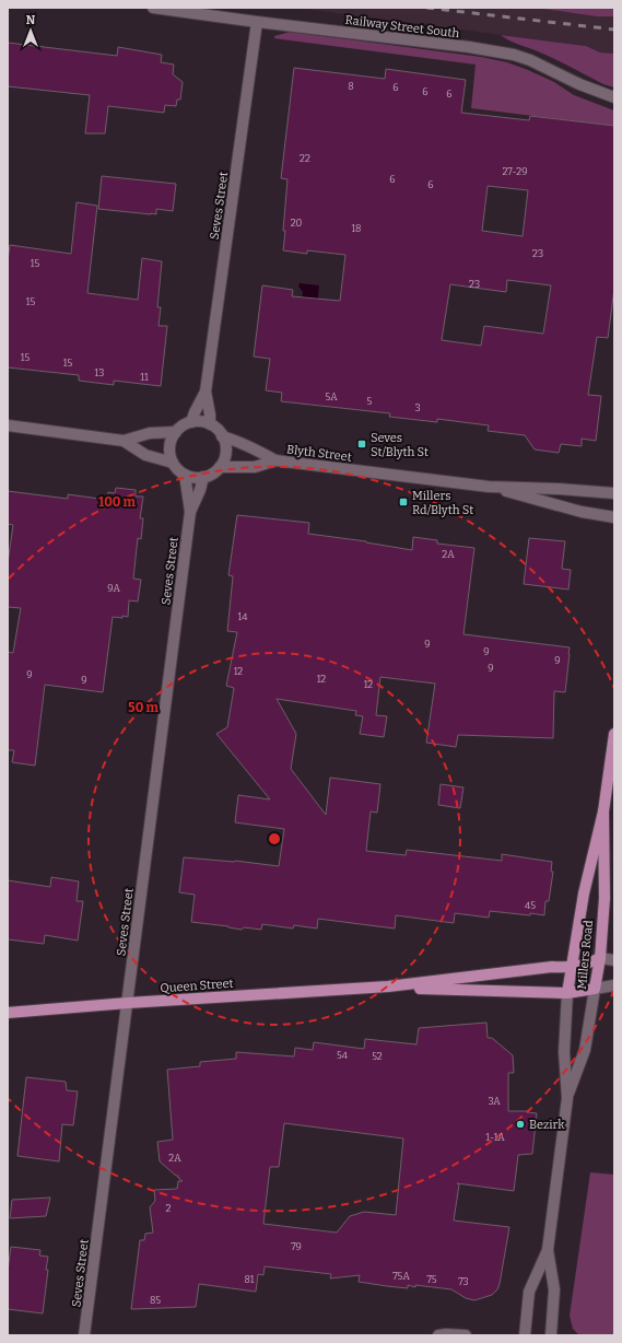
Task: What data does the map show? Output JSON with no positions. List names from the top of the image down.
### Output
{
  "streets": {
    "main road": ["Millers Road", "Queen Street"],
    "street": ["Railway Street South", "Seves Street", "Blyth Street"]
  },
  "crossings": [
    ["Railway Street South", "Seves Street"],
    ["Seves Street", "Blyth Street"],
    ["Seves Street", "Queen Street"],
    ["Millers Road", "Queen Street"]
  ],
  "places": {
    "transit": ["Seves St/Blyth St", "Millers Rd/Blyth St"],
    "other": ["Bezirk"]
  },
  "house_numbers": [
    "8",
    "6",
    "6",
    "6",
    "22",
    "27-29",
    "6",
    "6",
    "20",
    "18",
    "23",
    "15",
    "23",
    "15",
    "15",
    "15",
    "13",
    "11",
    "5A",
    "5",
    "3",
    "2A",
    "9A",
    "14",
    "9",
    "9",
    "9",
    "9",
    "12",
    "9",
    "12",
    "9",
    "12",
    "45",
    "54",
    "52",
    "3A",
    "1-1A",
    "2A",
    "2",
    "79",
    "75A",
    "81",
    "75",
    "73",
    "85"
  ],
  "north": "top",
  "rings": ["100 m", "50 m"]
}
